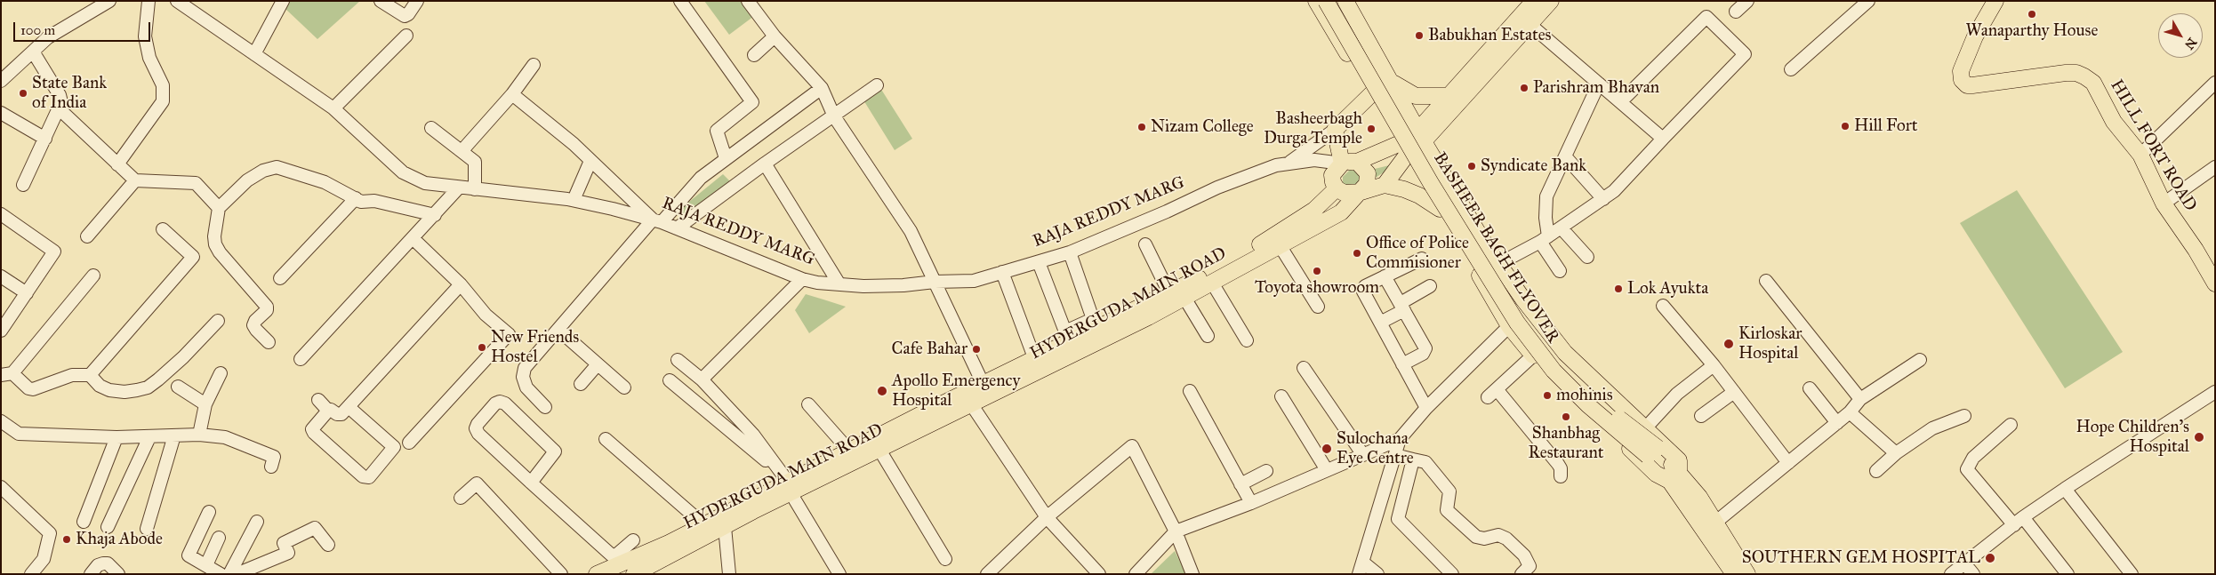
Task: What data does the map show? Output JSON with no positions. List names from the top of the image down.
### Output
{
  "streets": {
    "main road": ["HILL FORT ROAD", "BASHEER BAGH FLYOVER", "HYDERGUDA MAIN ROAD"],
    "street": ["RAJA REDDY MARG"]
  },
  "crossings": [
    ["RAJA REDDY MARG", "HYDERGUDA MAIN ROAD"]
  ],
  "places": [
    "Wanaparthy House",
    "Babukhan Estates",
    "Parishram Bhavan",
    "State Bank of India",
    "Hill Fort",
    "Nizam College",
    "Basheerbagh Durga Temple",
    "Syndicate Bank",
    "Office of Police Commisioner",
    "Toyota showroom",
    "Lok Ayukta",
    "Kirloskar Hospital",
    "New Friends Hostel",
    "Cafe Bahar",
    "Apollo Emergency Hospital",
    "mohinis",
    "Shanbhag Restaurant",
    "Hope Children's Hospital",
    "Sulochana Eye Centre",
    "Khaja Abode",
    "SOUTHERN GEM HOSPITAL"
  ],
  "scale_bar": "100 m",
  "north": "bottom right"
}
